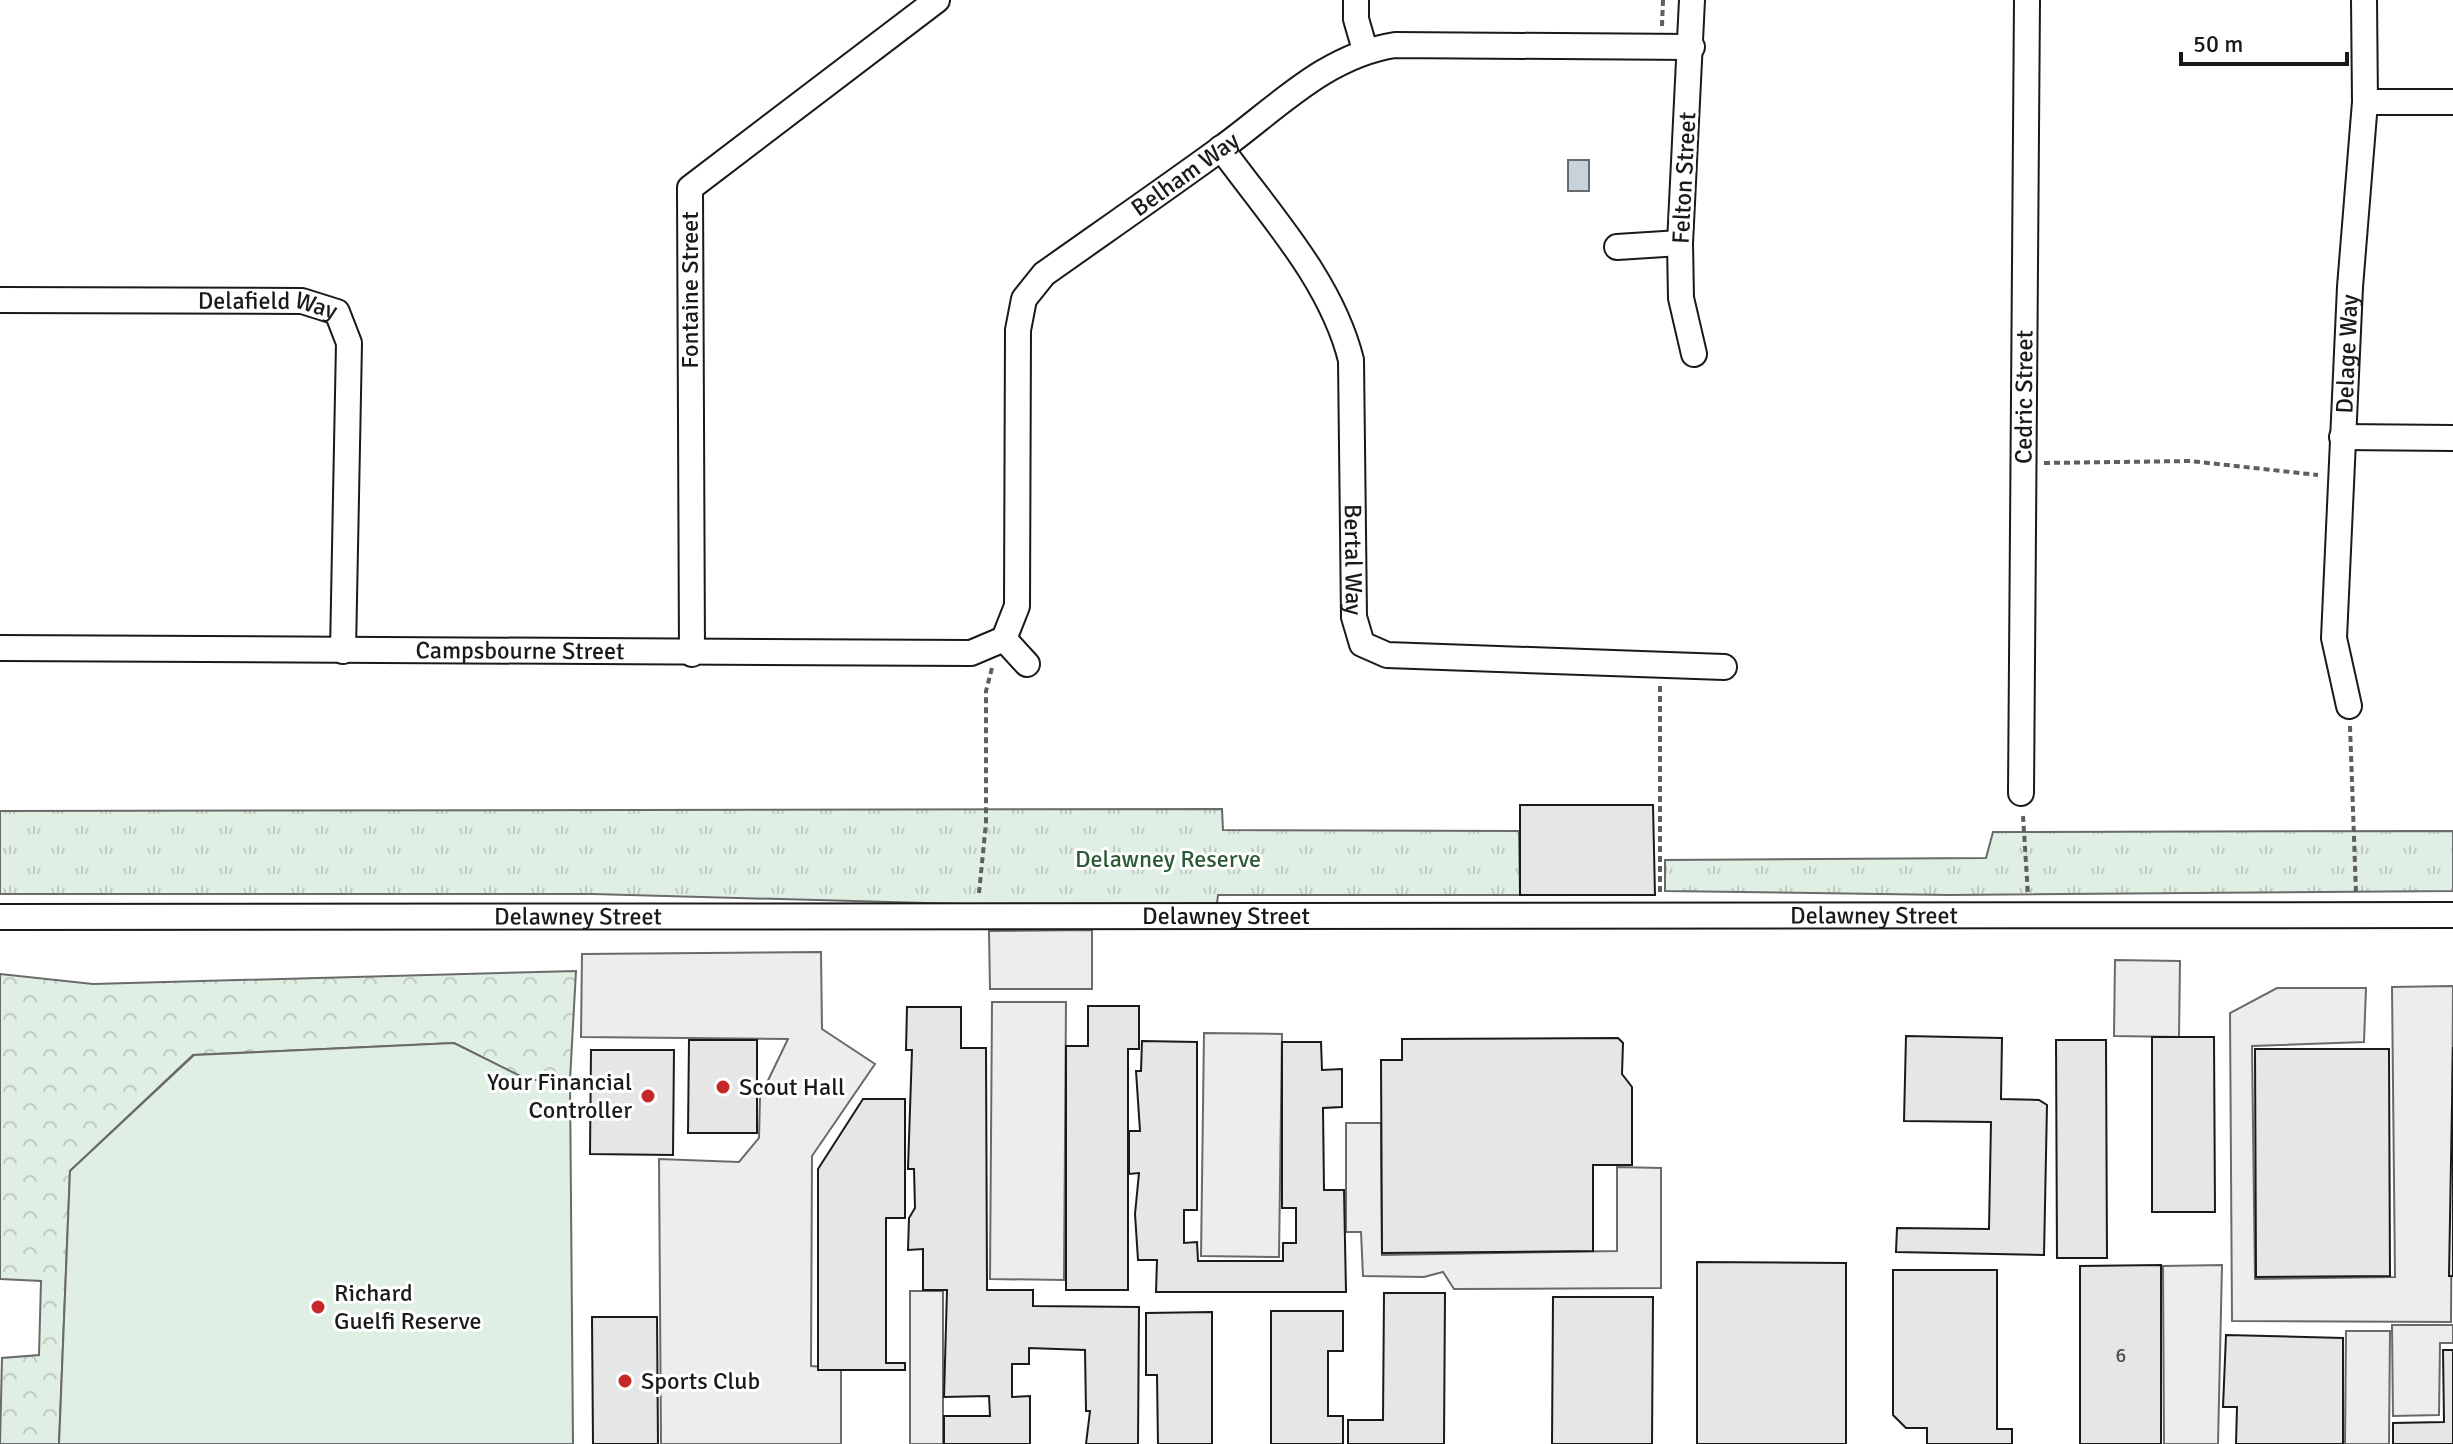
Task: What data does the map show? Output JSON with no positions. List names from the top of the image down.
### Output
{
  "streets": {
    "street": [
      "Belham Way",
      "Felton Street",
      "Fontaine Street",
      "Delafield Way",
      "Delage Way",
      "Cedric Street",
      "Bertal Way",
      "Campsbourne Street",
      "Delawney Street"
    ]
  },
  "crossings": [
    ["Belham Way", "Felton Street"],
    ["Belham Way", "Bertal Way"],
    ["Belham Way", "Campsbourne Street"],
    ["Fontaine Street", "Campsbourne Street"],
    ["Delafield Way", "Campsbourne Street"]
  ],
  "parks": ["Delawney Reserve"],
  "places": [
    "Scout Hall",
    "Your Financial Controller",
    "Richard Guelfi Reserve",
    "Sports Club"
  ],
  "house_numbers": ["6"],
  "scale_bar": "50 m"
}
